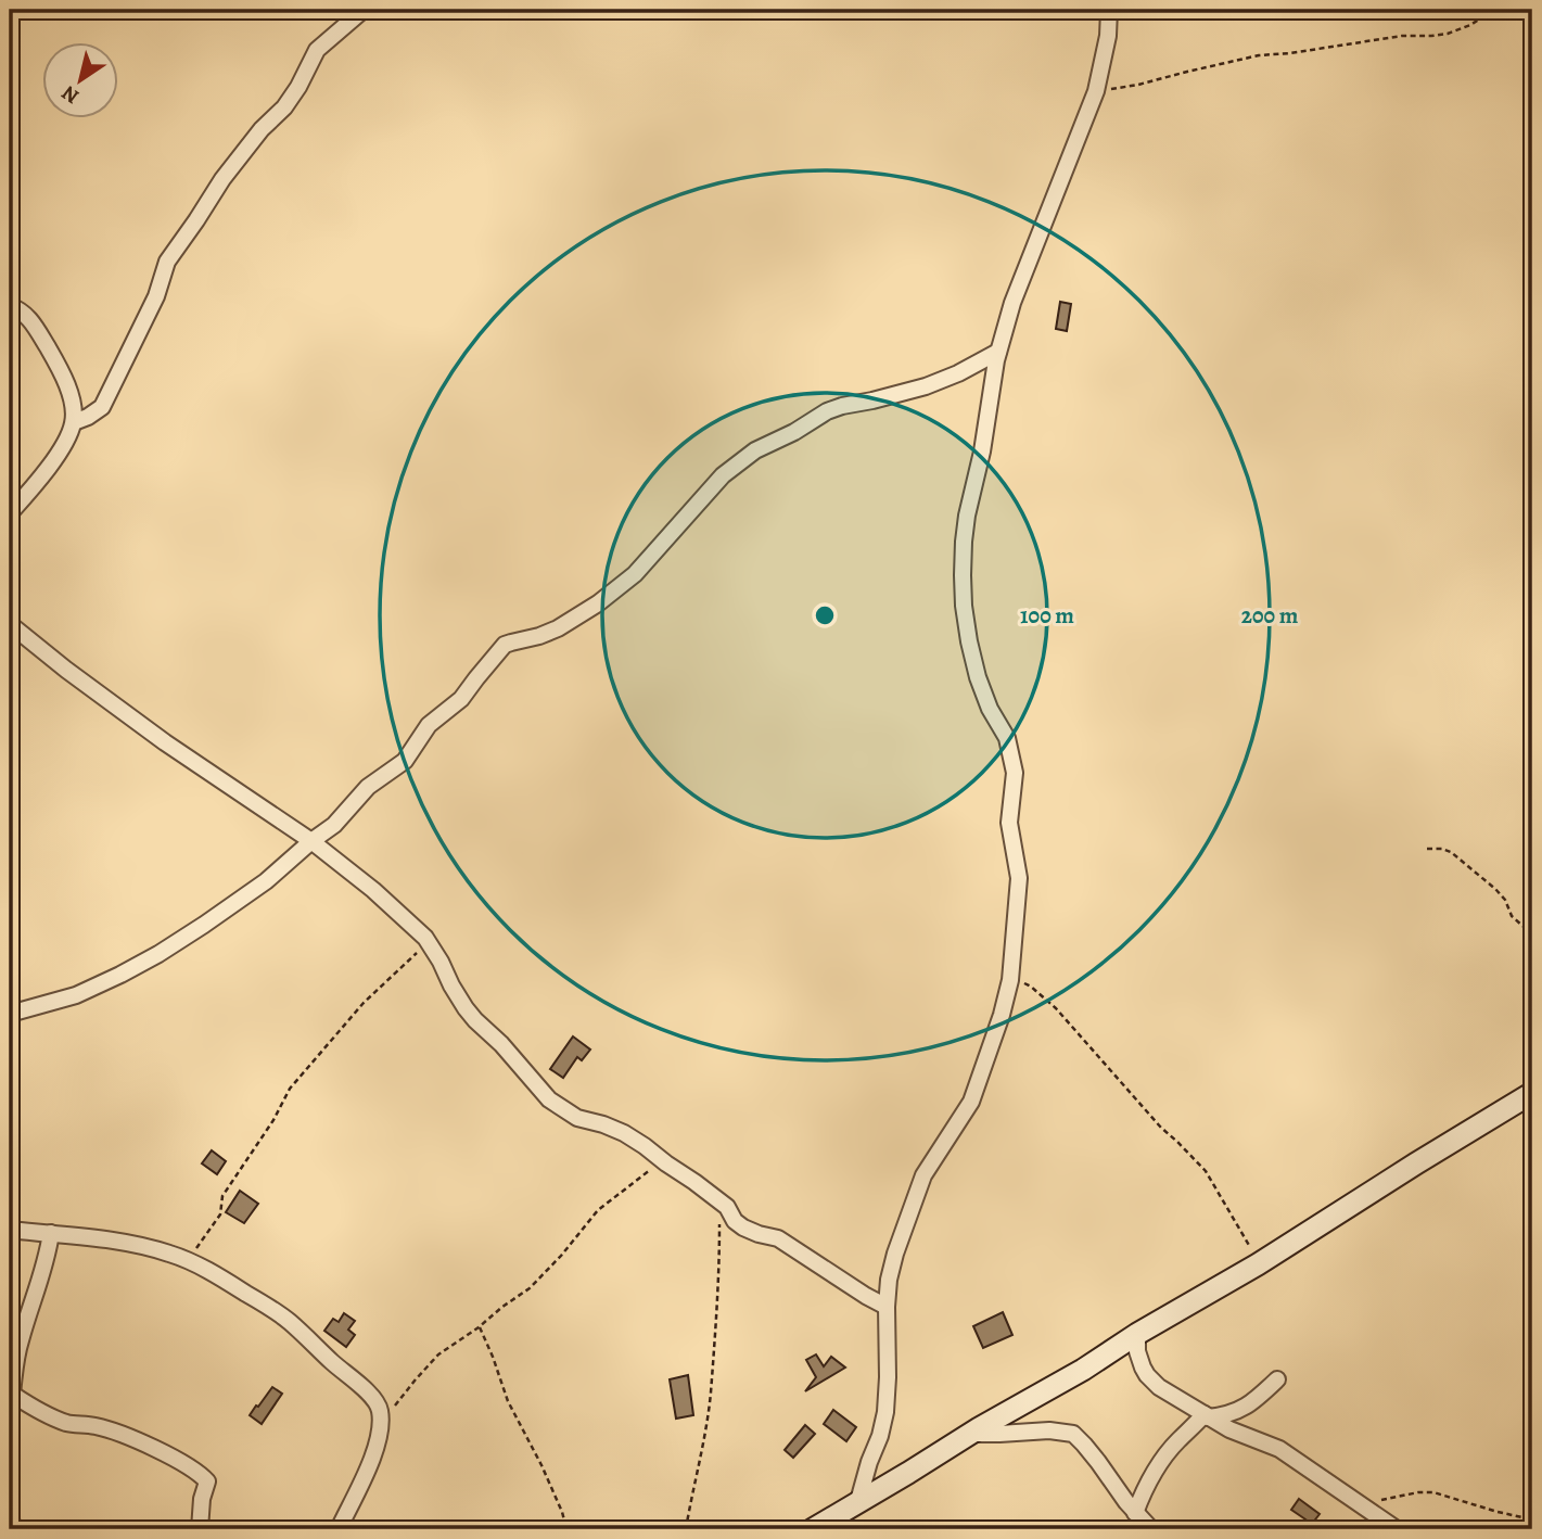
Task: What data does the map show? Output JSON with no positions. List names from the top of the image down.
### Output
{
  "north": "bottom left",
  "rings": ["100 m", "200 m"]
}
